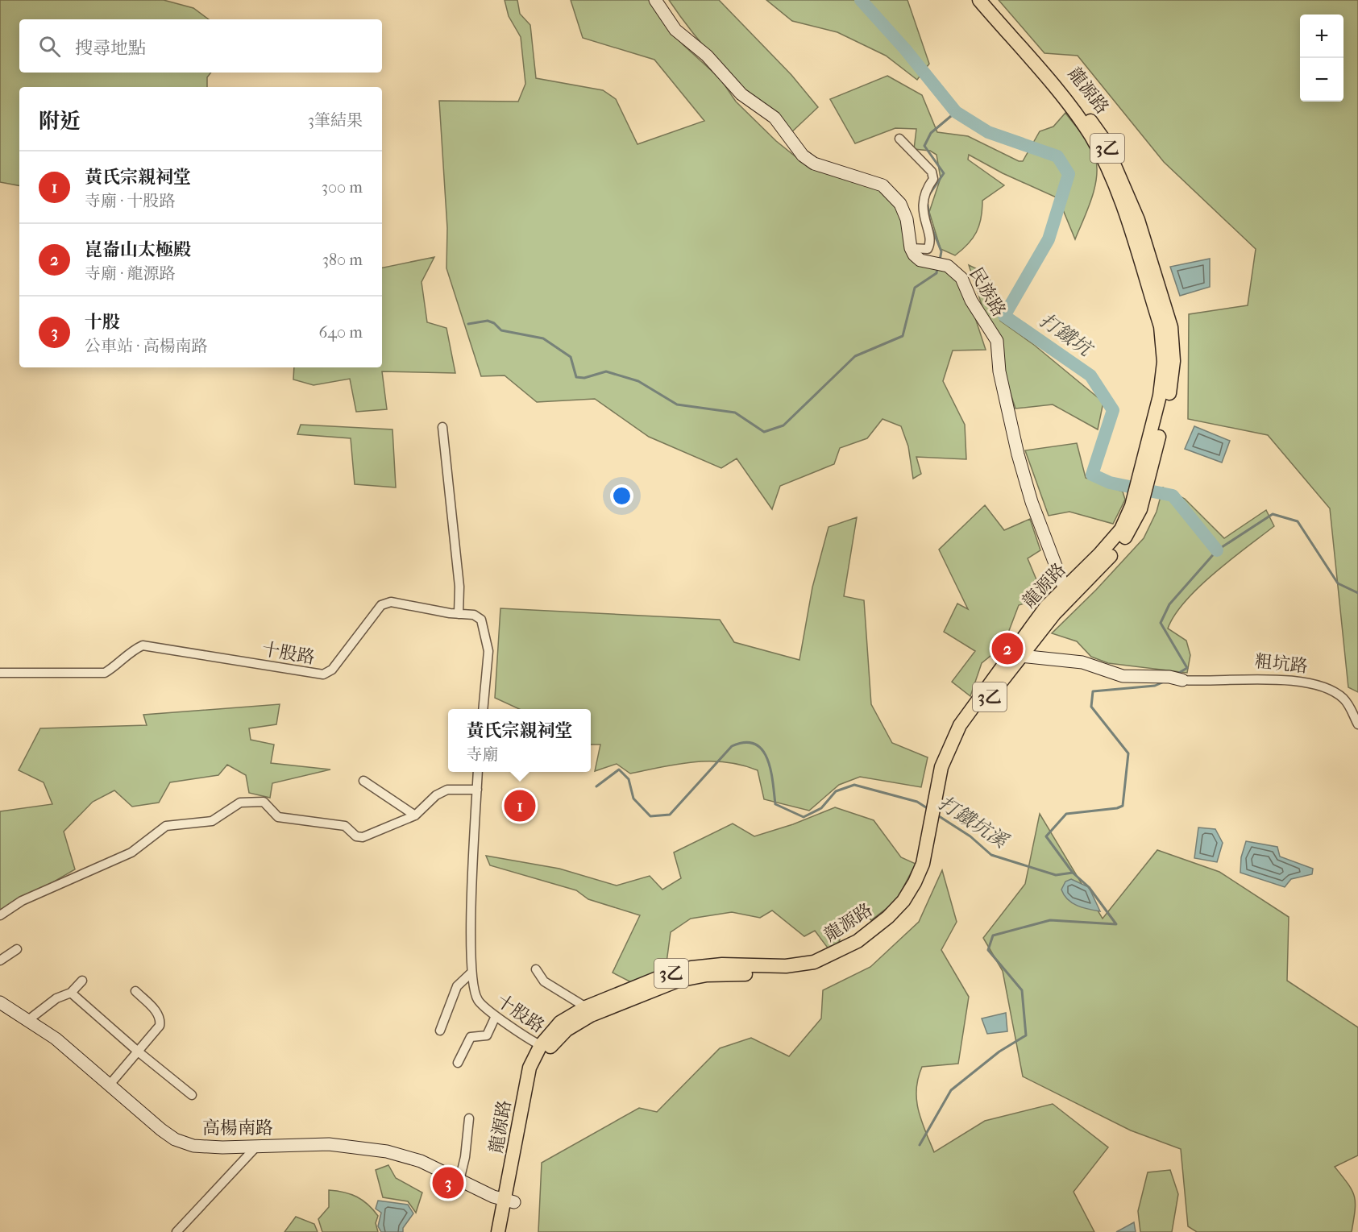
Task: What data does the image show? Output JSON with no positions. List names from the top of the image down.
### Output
{
  "streets": {
    "main road": ["龍源路", "3乙"],
    "street": [
      "民族路",
      "十股路",
      "粗坑路",
      "高楊南路"
    ]
  },
  "crossings": [
    ["龍源路", "3乙"],
    ["龍源路", "民族路"],
    ["龍源路", "十股路"],
    ["3乙", "十股路"],
    ["3乙", "高楊南路"]
  ],
  "water": ["打鐵坑", "打鐵坑溪"],
  "page": {
    "map_buttons": ["+", "−"],
    "search": "搜尋地點",
    "heading": ["附近", "3筆結果"],
    "list": [
      {
        "mark": "1",
        "name": "黃氏宗親祠堂",
        "note": "寺廟 · 十股路",
        "value": "300 m"
      },
      {
        "mark": "2",
        "name": "崑崙山太極殿",
        "note": "寺廟 · 龍源路",
        "value": "380 m"
      },
      {
        "mark": "3",
        "name": "十股",
        "note": "公車站 · 高楊南路",
        "value": "640 m"
      }
    ],
    "pins": ["2", "1", "3"],
    "popup": ["黃氏宗親祠堂", "寺廟"]
  }
}
